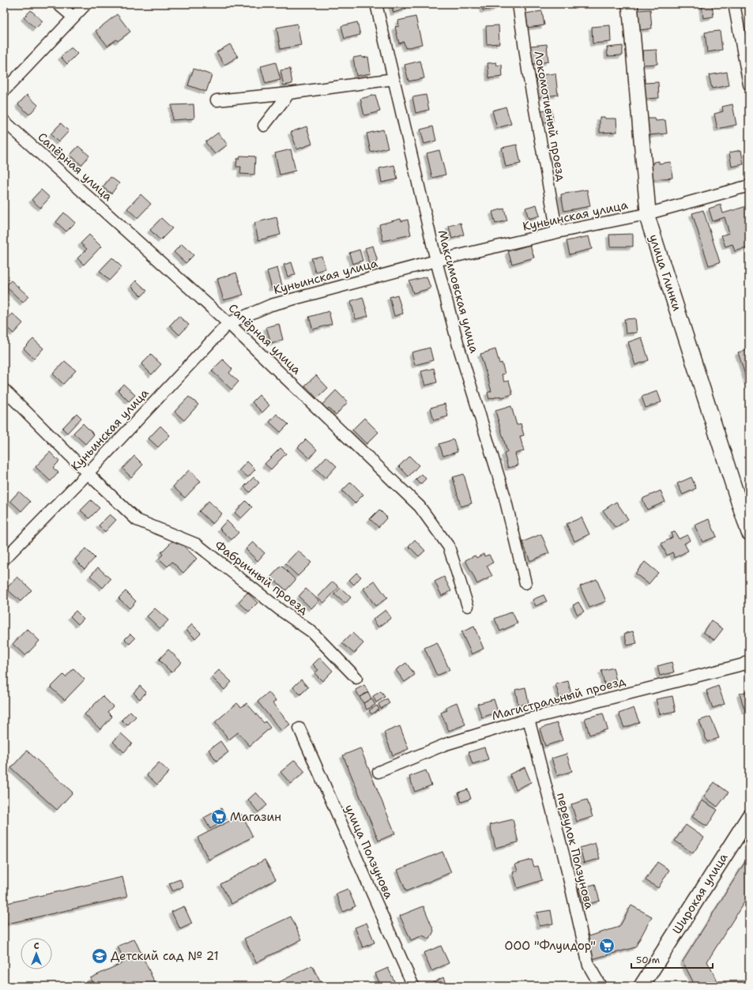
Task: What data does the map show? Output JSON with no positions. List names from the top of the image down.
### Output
{
  "streets": {
    "street": [
      "Локомотивный проезд",
      "Сапёрная улица",
      "Куньинская улица",
      "улица Глинки",
      "Максимовская улица",
      "Фабричный проезд",
      "Магистральный проезд",
      "переулок Ползунова",
      "улица Ползунова",
      "Широкая улица"
    ]
  },
  "crossings": [
    ["Локомотивный проезд", "Куньинская улица"],
    ["Сапёрная улица", "Куньинская улица"],
    ["Куньинская улица", "улица Глинки"],
    ["Куньинская улица", "Максимовская улица"],
    ["Куньинская улица", "Фабричный проезд"],
    ["Магистральный проезд", "переулок Ползунова"]
  ],
  "places": {
    "supermarket": ["Магазин", "ООО \"Флуидор\""],
    "school or university": ["Детский сад № 21"]
  },
  "scale_bar": "50 m",
  "north": "top"
}
